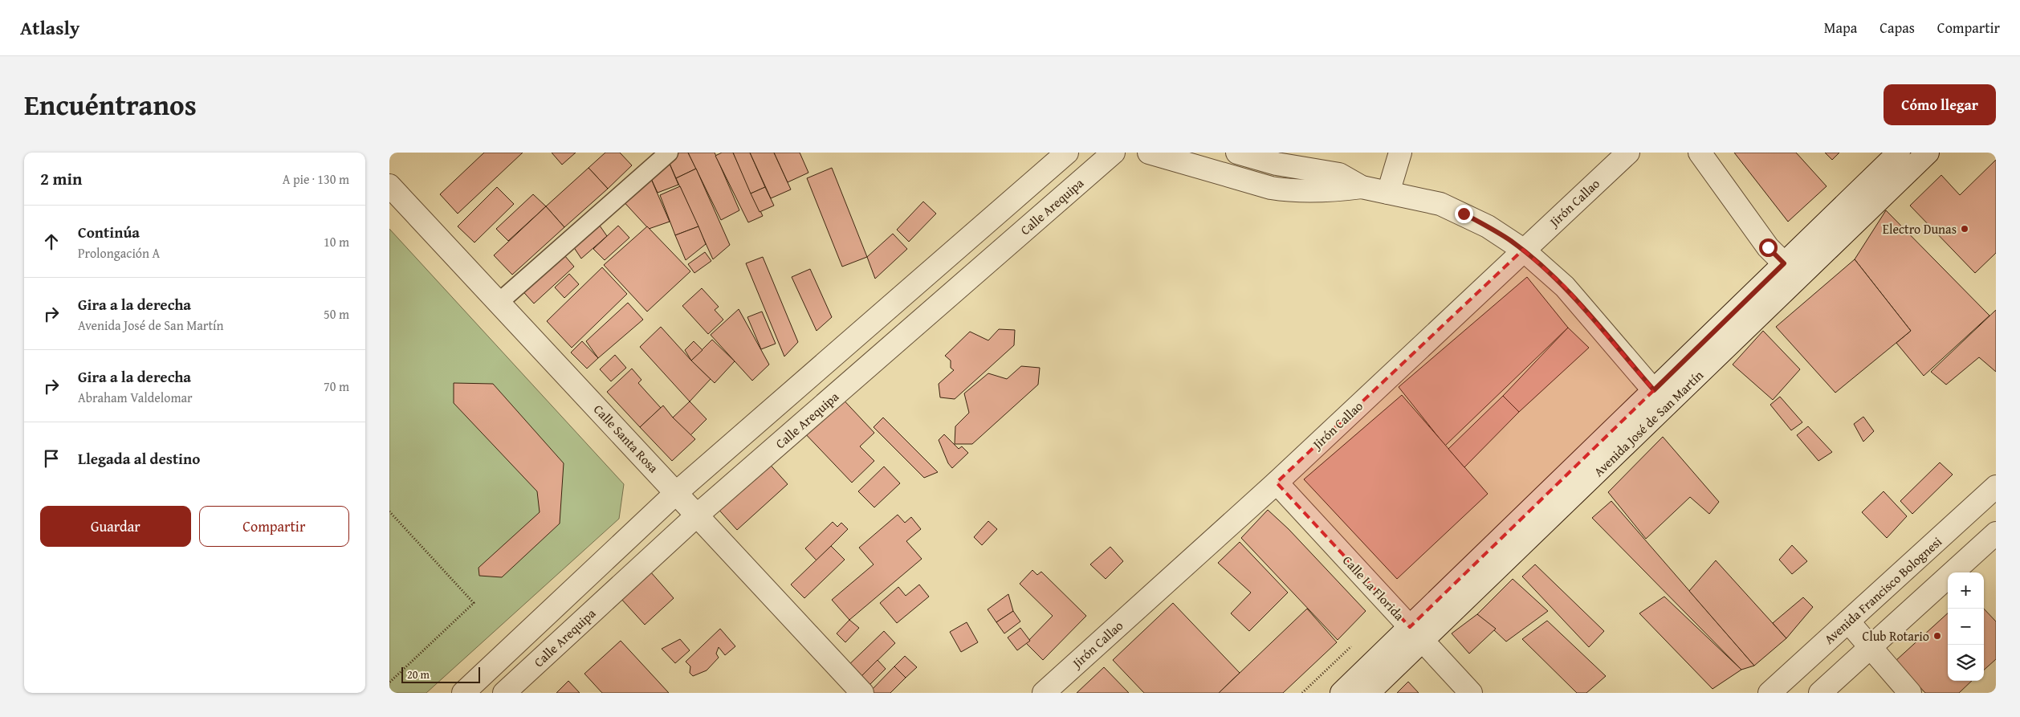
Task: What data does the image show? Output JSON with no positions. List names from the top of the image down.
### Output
{
  "streets": {
    "street": [
      "Jirón Callao",
      "Calle Arequipa",
      "Avenida José de San Martín",
      "Calle Santa Rosa",
      "Calle La Florida",
      "Avenida Francisco Bolognesi"
    ]
  },
  "crossings": [
    ["Jirón Callao", "Calle La Florida"],
    ["Calle Arequipa", "Calle Santa Rosa"],
    ["Avenida José de San Martín", "Calle La Florida"]
  ],
  "places": ["Electro Dunas", "Club Rotario"],
  "scale_bar": "20 m",
  "page": {
    "header": "Atlasly",
    "nav": ["Mapa", "Capas", "Compartir"],
    "title": "Encuéntranos",
    "buttons": [
      "Cómo llegar",
      ["Guardar", "Compartir"]
    ],
    "heading": ["2 min", "A pie · 130 m"],
    "list": [
      ["Continúa", "Prolongación A", "10 m"],
      ["Gira a la derecha", "Avenida José de San Martín", "50 m"],
      ["Gira a la derecha", "Abraham Valdelomar", "70 m"],
      "Llegada al destino"
    ],
    "map_buttons": ["+", "−"],
    "scale": "20 m"
  }
}
